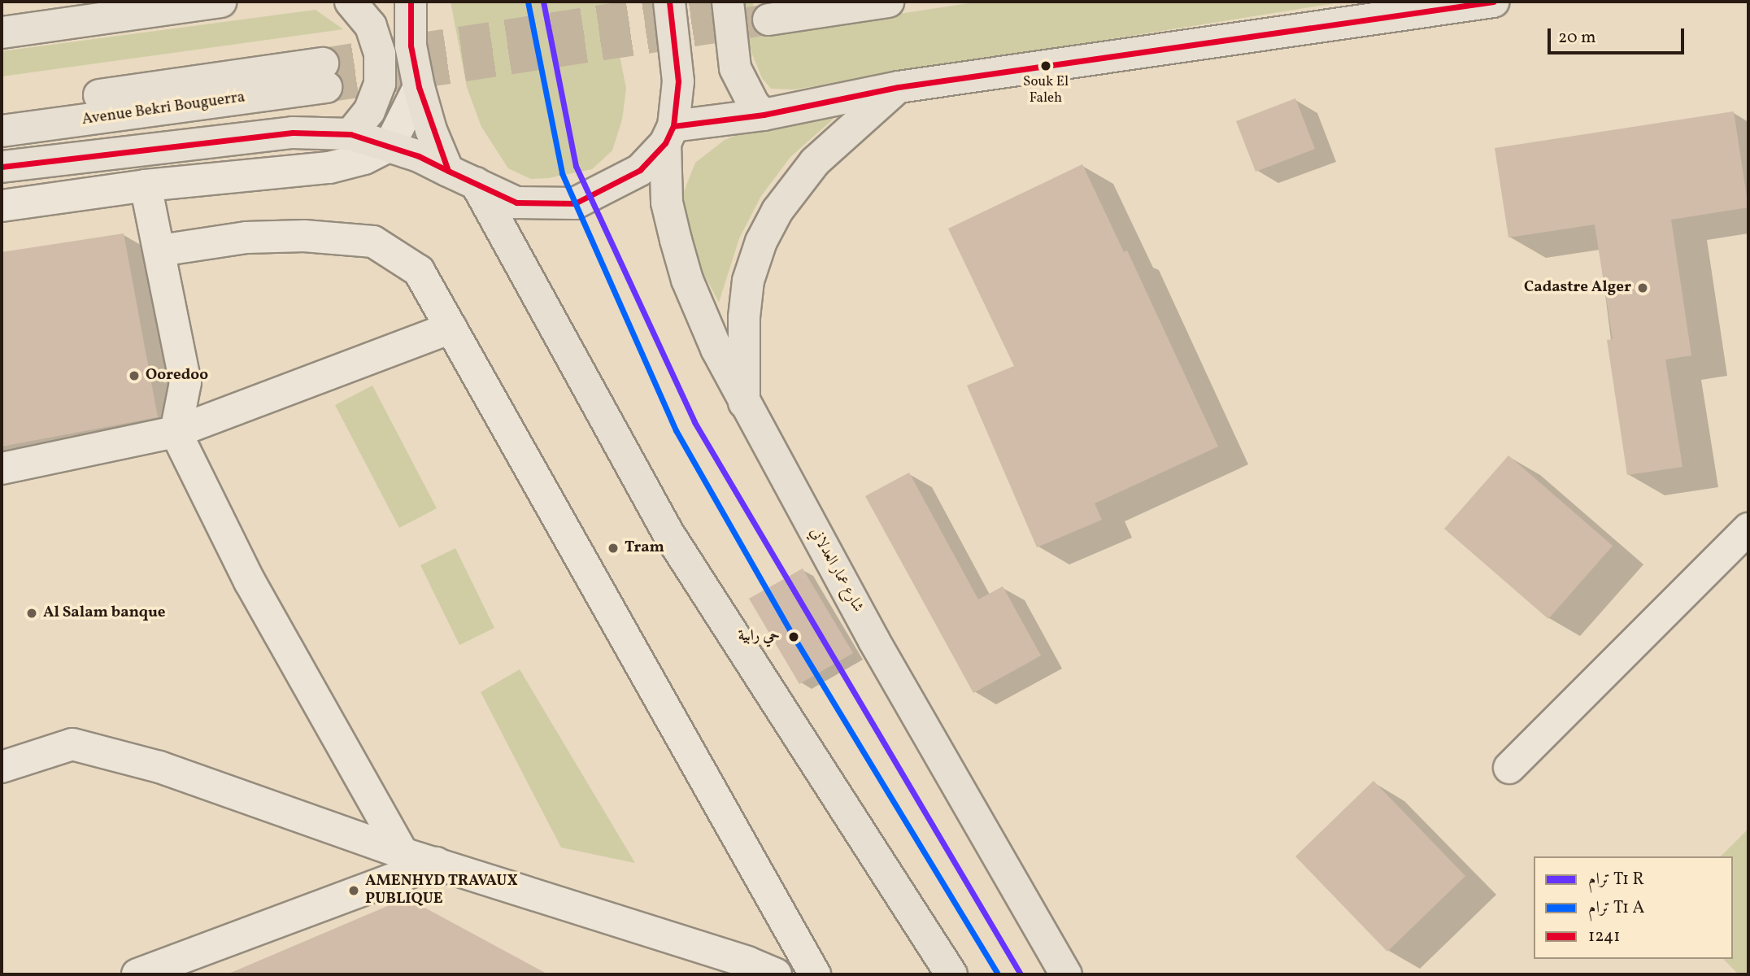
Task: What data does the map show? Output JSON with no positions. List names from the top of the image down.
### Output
{
  "streets": {
    "main road": ["Avenue Bekri Bouguerra", "شارع عمار العدلاني"]
  },
  "places": [
    "Souk El Faleh",
    "Cadastre Alger",
    "Ooredoo",
    "Tram",
    "Al Salam banque",
    "حي رابية",
    "AMENHYD TRAVAUX PUBLIQUE"
  ],
  "lines": ["transit line 1241"],
  "legend": ["ترام T1 R", "ترام T1 A", "1241"],
  "scale_bar": "20 m"
}
